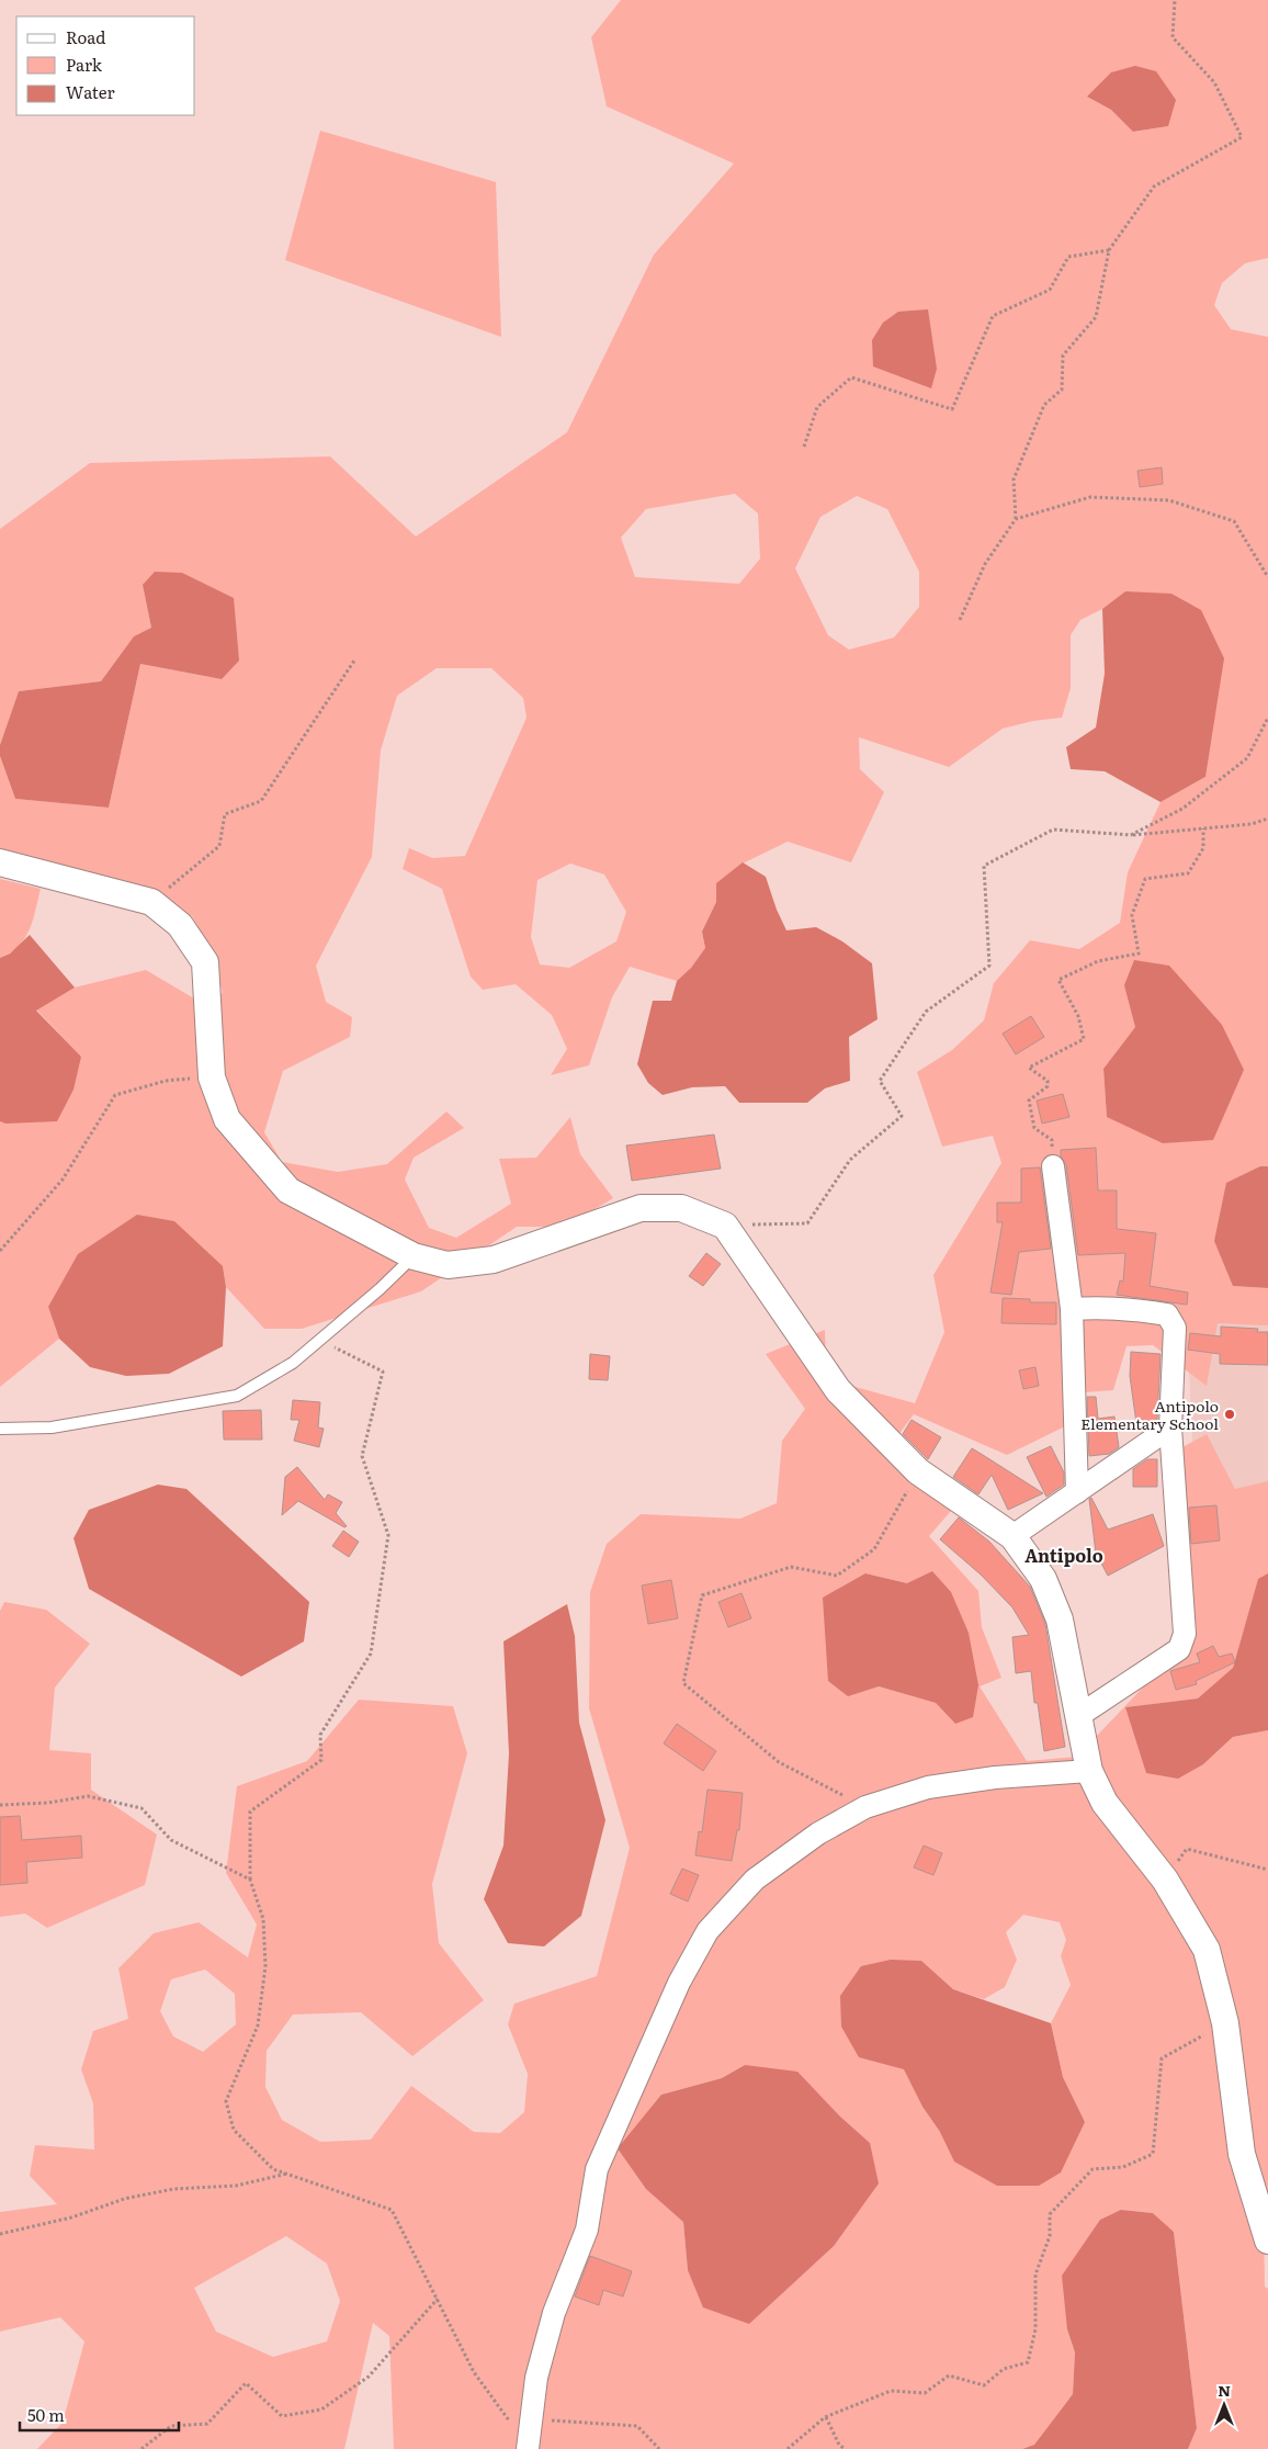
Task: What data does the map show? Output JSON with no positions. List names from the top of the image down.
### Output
{
  "districts": ["Antipolo"],
  "places": ["Antipolo Elementary School"],
  "legend": ["Road", "Park", "Water"],
  "scale_bar": "50 m",
  "north": "top"
}
